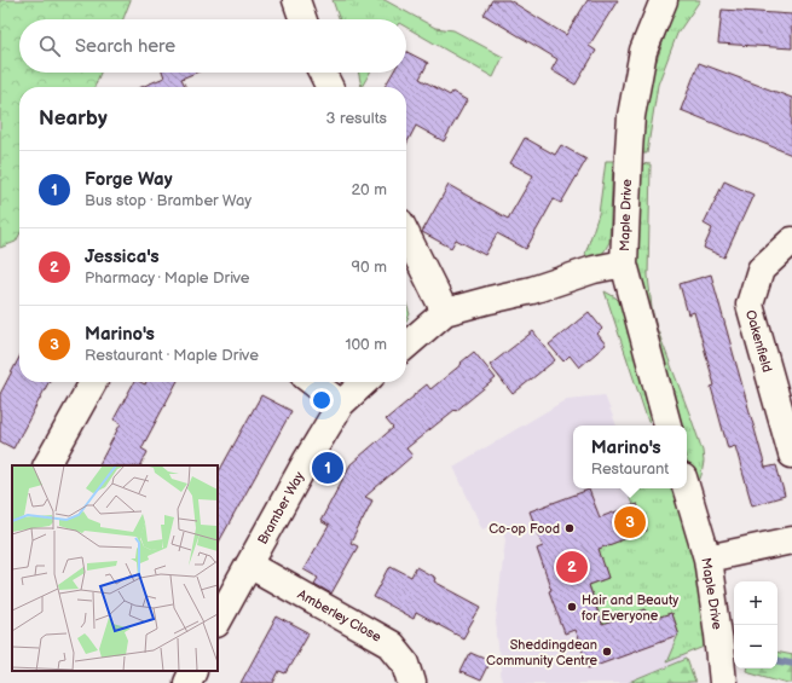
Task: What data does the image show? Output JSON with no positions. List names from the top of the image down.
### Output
{
  "streets": {
    "street": [
      "Maple Drive",
      "Oakenfield",
      "Bramber Way",
      "Amberley Close"
    ]
  },
  "crossings": [
    ["Bramber Way", "Amberley Close"]
  ],
  "places": ["Co-op Food", "Hair and Beauty for Everyone", "Sheddingdean Community Centre"],
  "page": {
    "search": "Search here",
    "heading": ["Nearby", "3 results"],
    "list": [
      {
        "mark": "1",
        "name": "Forge Way",
        "note": "Bus stop · Bramber Way",
        "value": "20 m"
      },
      {
        "mark": "2",
        "name": "Jessica's",
        "note": "Pharmacy · Maple Drive",
        "value": "90 m"
      },
      {
        "mark": "3",
        "name": "Marino's",
        "note": "Restaurant · Maple Drive",
        "value": "100 m"
      }
    ],
    "popup": ["Marino's", "Restaurant"],
    "pins": ["1", "3", "2"],
    "map_buttons": ["+", "−"]
  }
}
